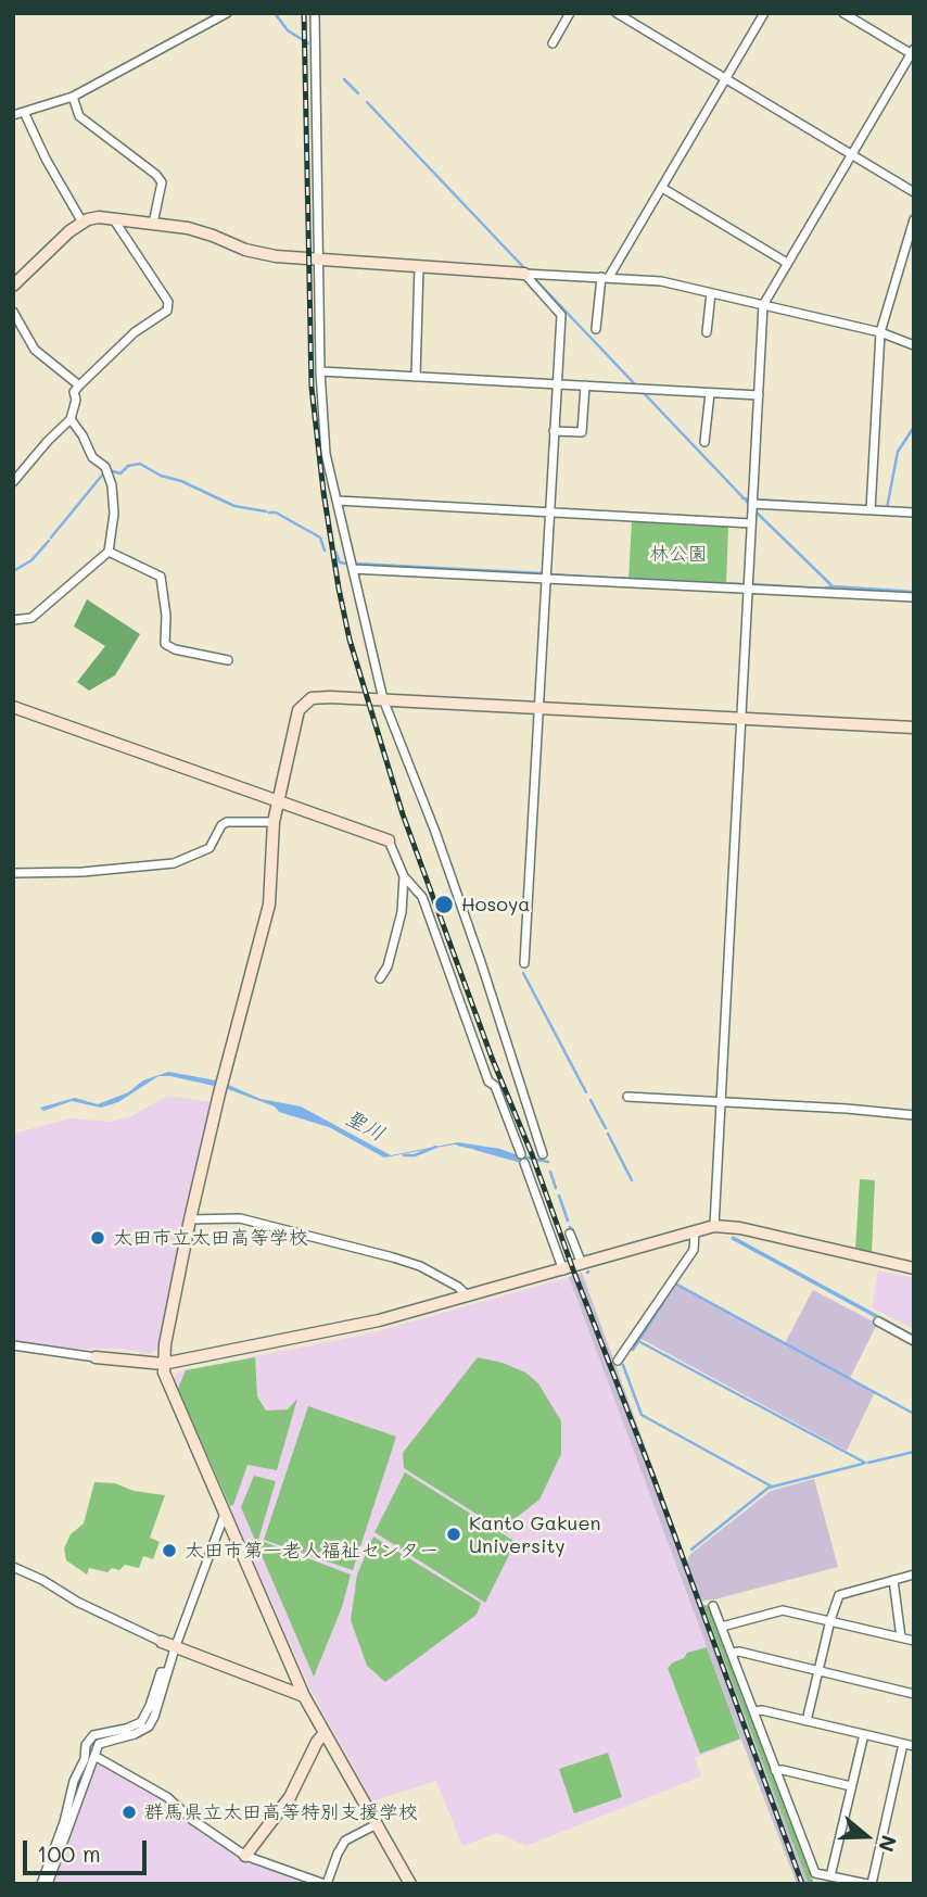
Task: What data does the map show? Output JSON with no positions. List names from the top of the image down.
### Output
{
  "water": ["聖川"],
  "parks": ["林公園"],
  "places": [
    "Hosoya",
    "太田市立太田高等学校",
    "Kanto Gakuen University",
    "太田市第一老人福祉センター",
    "群馬県立太田高等特別支援学校"
  ],
  "scale_bar": "100 m",
  "north": "right"
}
